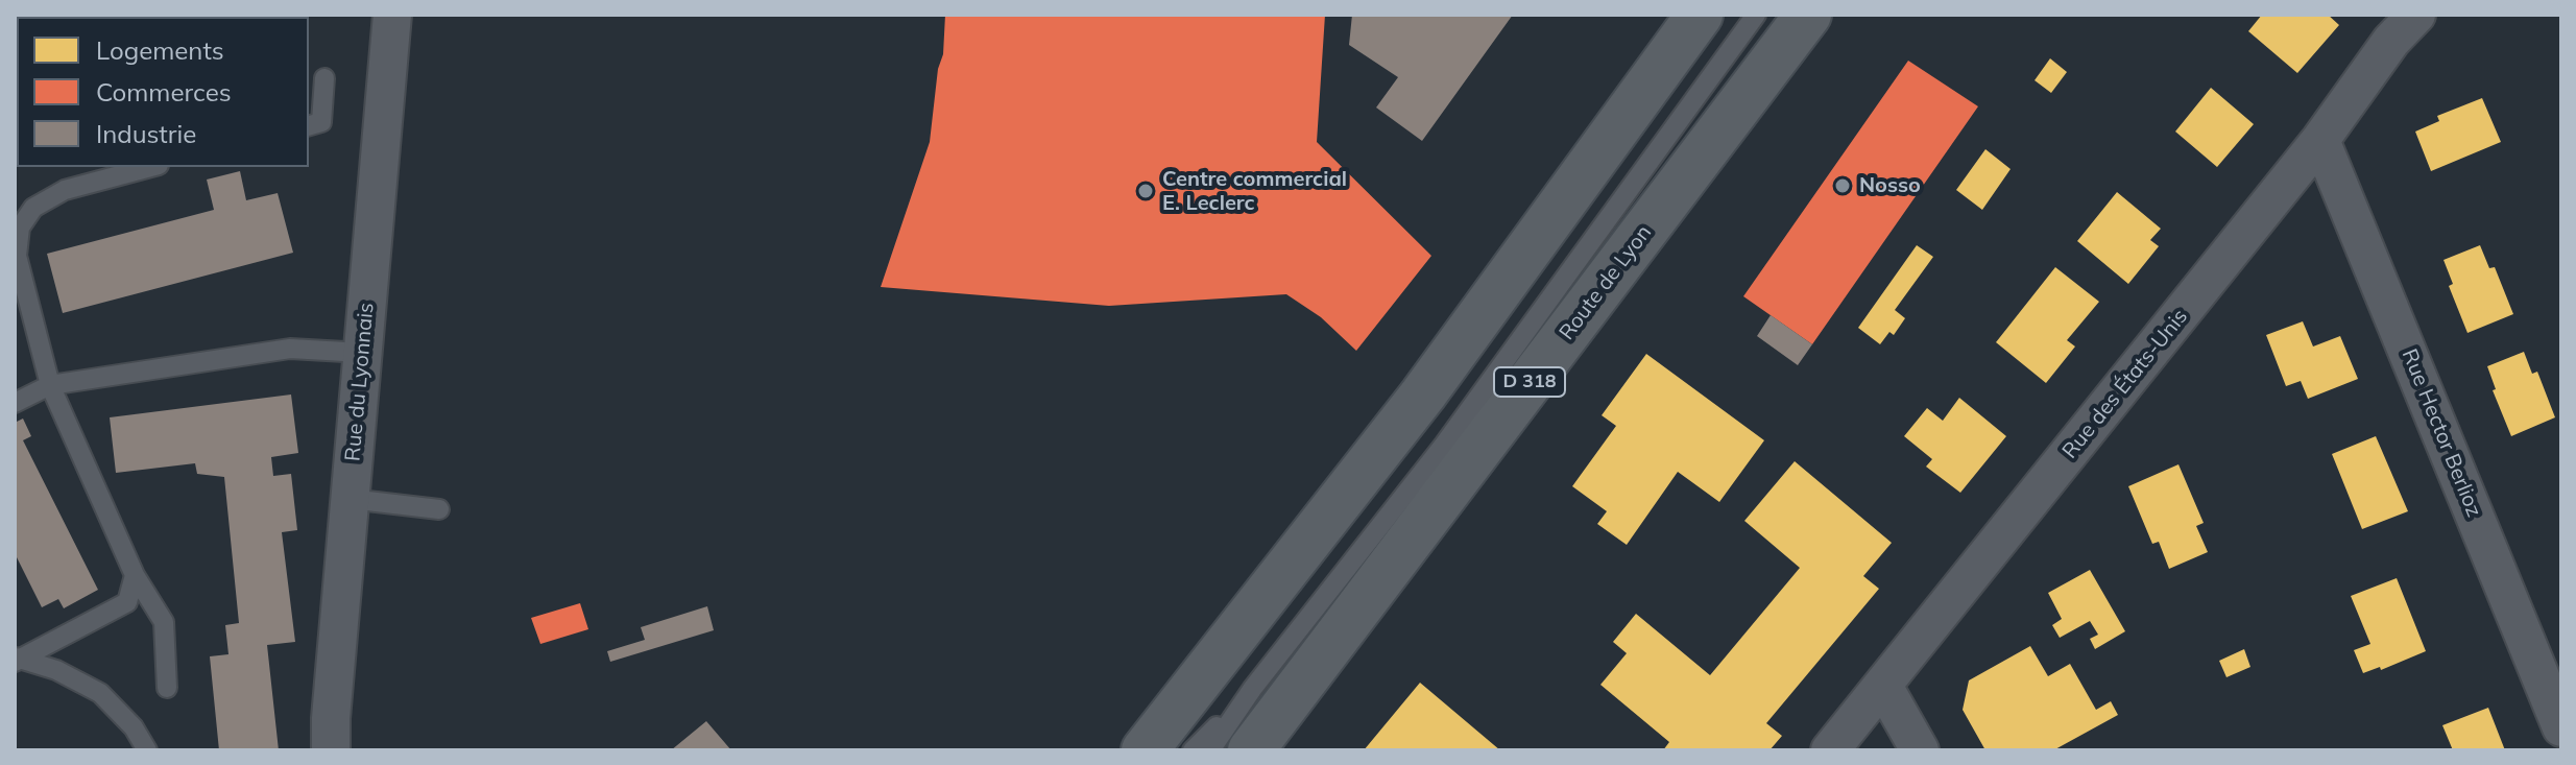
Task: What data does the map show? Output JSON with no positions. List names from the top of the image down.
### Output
{
  "streets": {
    "main road": ["Route de Lyon", "D 318"],
    "street": ["Rue du Lyonnais", "Rue des États-Unis", "Rue Hector Berlioz"]
  },
  "crossings": [
    ["Rue des États-Unis", "Rue Hector Berlioz"]
  ],
  "places": ["Nosso", "Centre commercial E. Leclerc"],
  "legend": ["Logements", "Commerces", "Industrie"]
}
